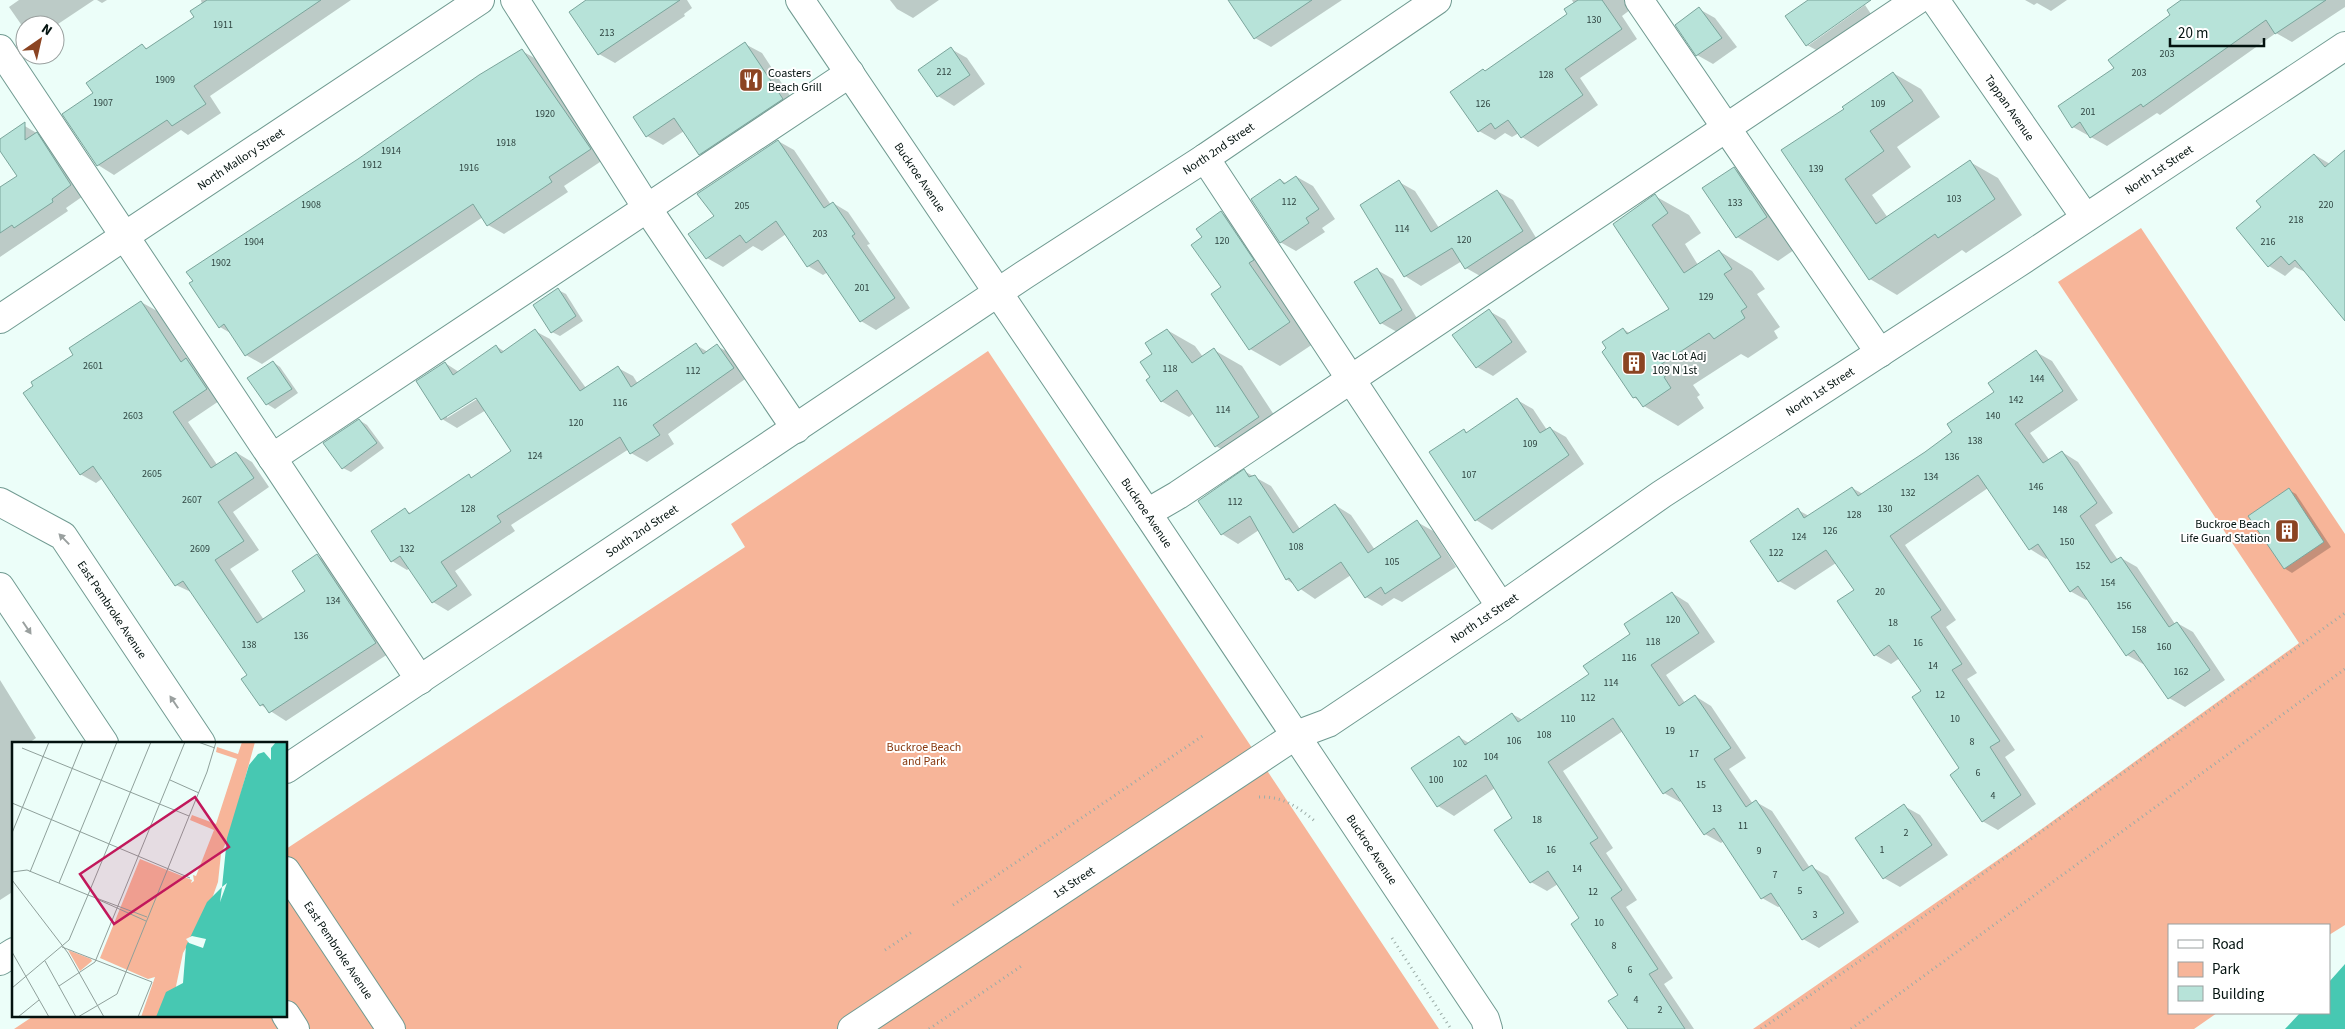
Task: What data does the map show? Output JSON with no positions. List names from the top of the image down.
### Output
{
  "streets": {
    "street": [
      "Tappan Avenue",
      "North 2nd Street",
      "North Mallory Street",
      "North 1st Street",
      "Buckroe Avenue",
      "South 2nd Street",
      "East Pembroke Avenue",
      "1st Street"
    ]
  },
  "crossings": [
    ["Tappan Avenue", "North 1st Street"],
    ["North 2nd Street", "Buckroe Avenue"],
    ["North 2nd Street", "South 2nd Street"],
    ["North 1st Street", "Buckroe Avenue"],
    ["North 1st Street", "1st Street"],
    ["Buckroe Avenue", "South 2nd Street"],
    ["Buckroe Avenue", "1st Street"]
  ],
  "parks": ["Buckroe Beach and Park"],
  "places": {
    "restaurant": ["Coasters Beach Grill"],
    "building": ["Vac Lot Adj 109 N 1st", "Buckroe Beach Life Guard Station"]
  },
  "house_numbers": [
    "130",
    "1911",
    "213",
    "203",
    "212",
    "203",
    "128",
    "1909",
    "1907",
    "126",
    "109",
    "201",
    "1920",
    "1918",
    "1914",
    "1912",
    "1916",
    "139",
    "103",
    "112",
    "133",
    "1908",
    "220",
    "205",
    "218",
    "114",
    "203",
    "120",
    "120",
    "1904",
    "216",
    "1902",
    "201",
    "129",
    "2601",
    "118",
    "112",
    "144",
    "142",
    "116",
    "114",
    "2603",
    "140",
    "120",
    "138",
    "109",
    "124",
    "136",
    "2605",
    "107",
    "134",
    "146",
    "132",
    "2607",
    "112",
    "128",
    "130",
    "148",
    "128",
    "126",
    "124",
    "150",
    "108",
    "2609",
    "132",
    "122",
    "105",
    "152",
    "154",
    "20",
    "134",
    "156",
    "120",
    "18",
    "158",
    "136",
    "118",
    "16",
    "138",
    "160",
    "116",
    "14",
    "162",
    "114",
    "12",
    "112",
    "110",
    "10",
    "19",
    "108",
    "106",
    "8",
    "17",
    "104",
    "102",
    "6",
    "100",
    "15",
    "4",
    "13",
    "18",
    "11",
    "2",
    "16",
    "1",
    "9",
    "14",
    "7",
    "5",
    "12",
    "3",
    "10",
    "8",
    "6",
    "4",
    "2"
  ],
  "legend": ["Road", "Park", "Building"],
  "scale_bar": "20 m",
  "north": "top right"
}
